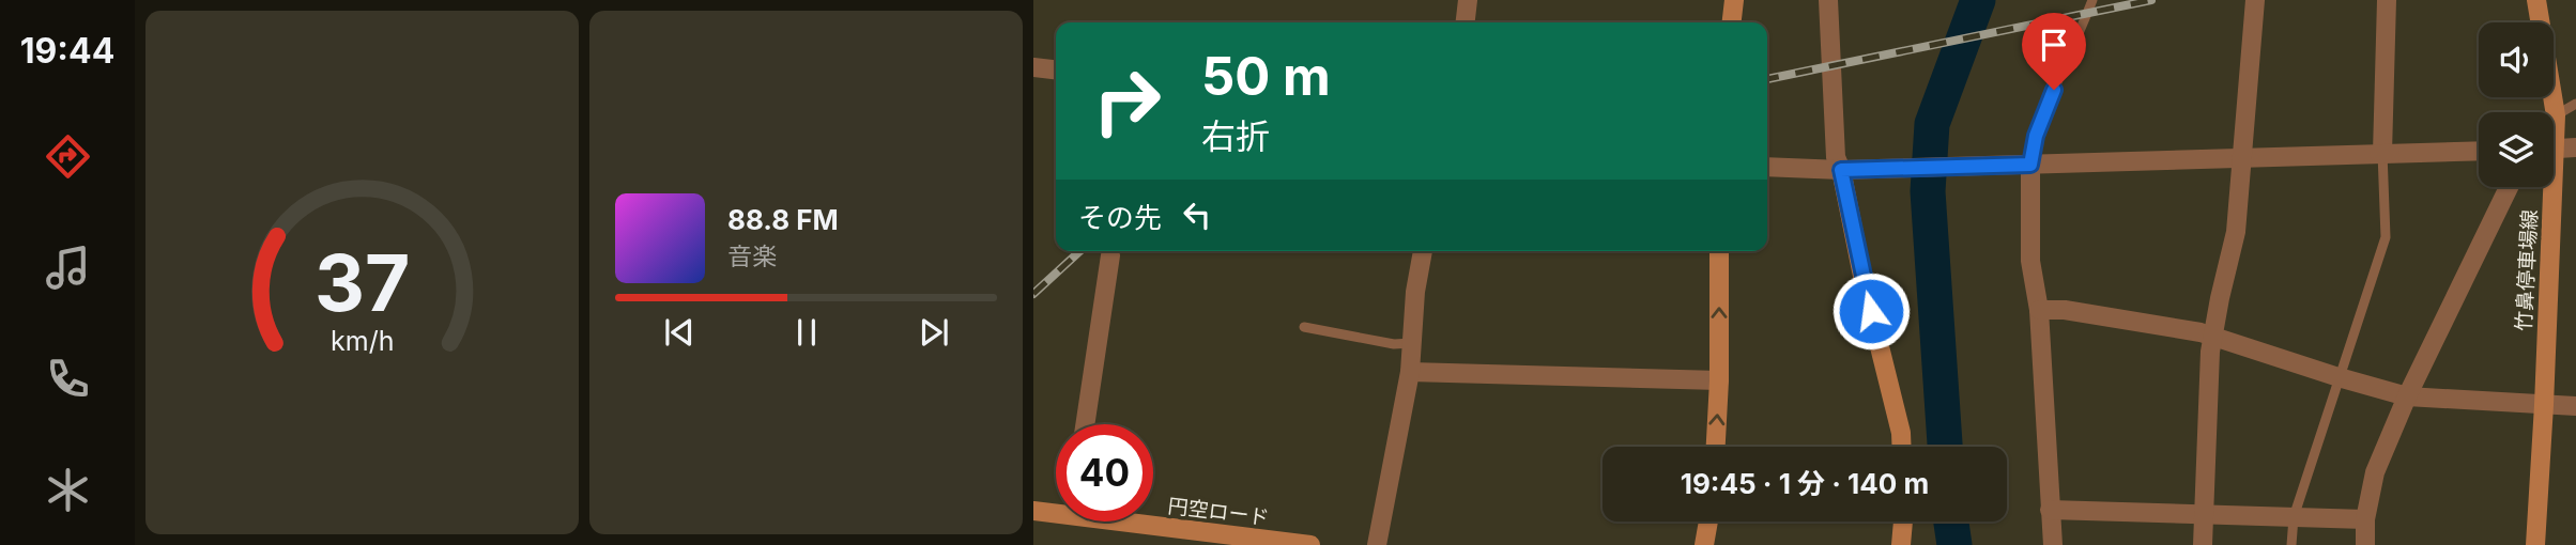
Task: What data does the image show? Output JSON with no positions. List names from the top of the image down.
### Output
{
  "streets": {
    "street": ["竹鼻停車場線", "円空ロード"]
  },
  "page": {
    "tabs": "19:44",
    "turn": ["50 m", "右折"],
    "then": "その先",
    "song": ["88.8 FM", "音楽"],
    "limit": "40",
    "trip": "19:45 · 1 分 · 140 m",
    "gauge": ["37", "km/h"]
  }
}
